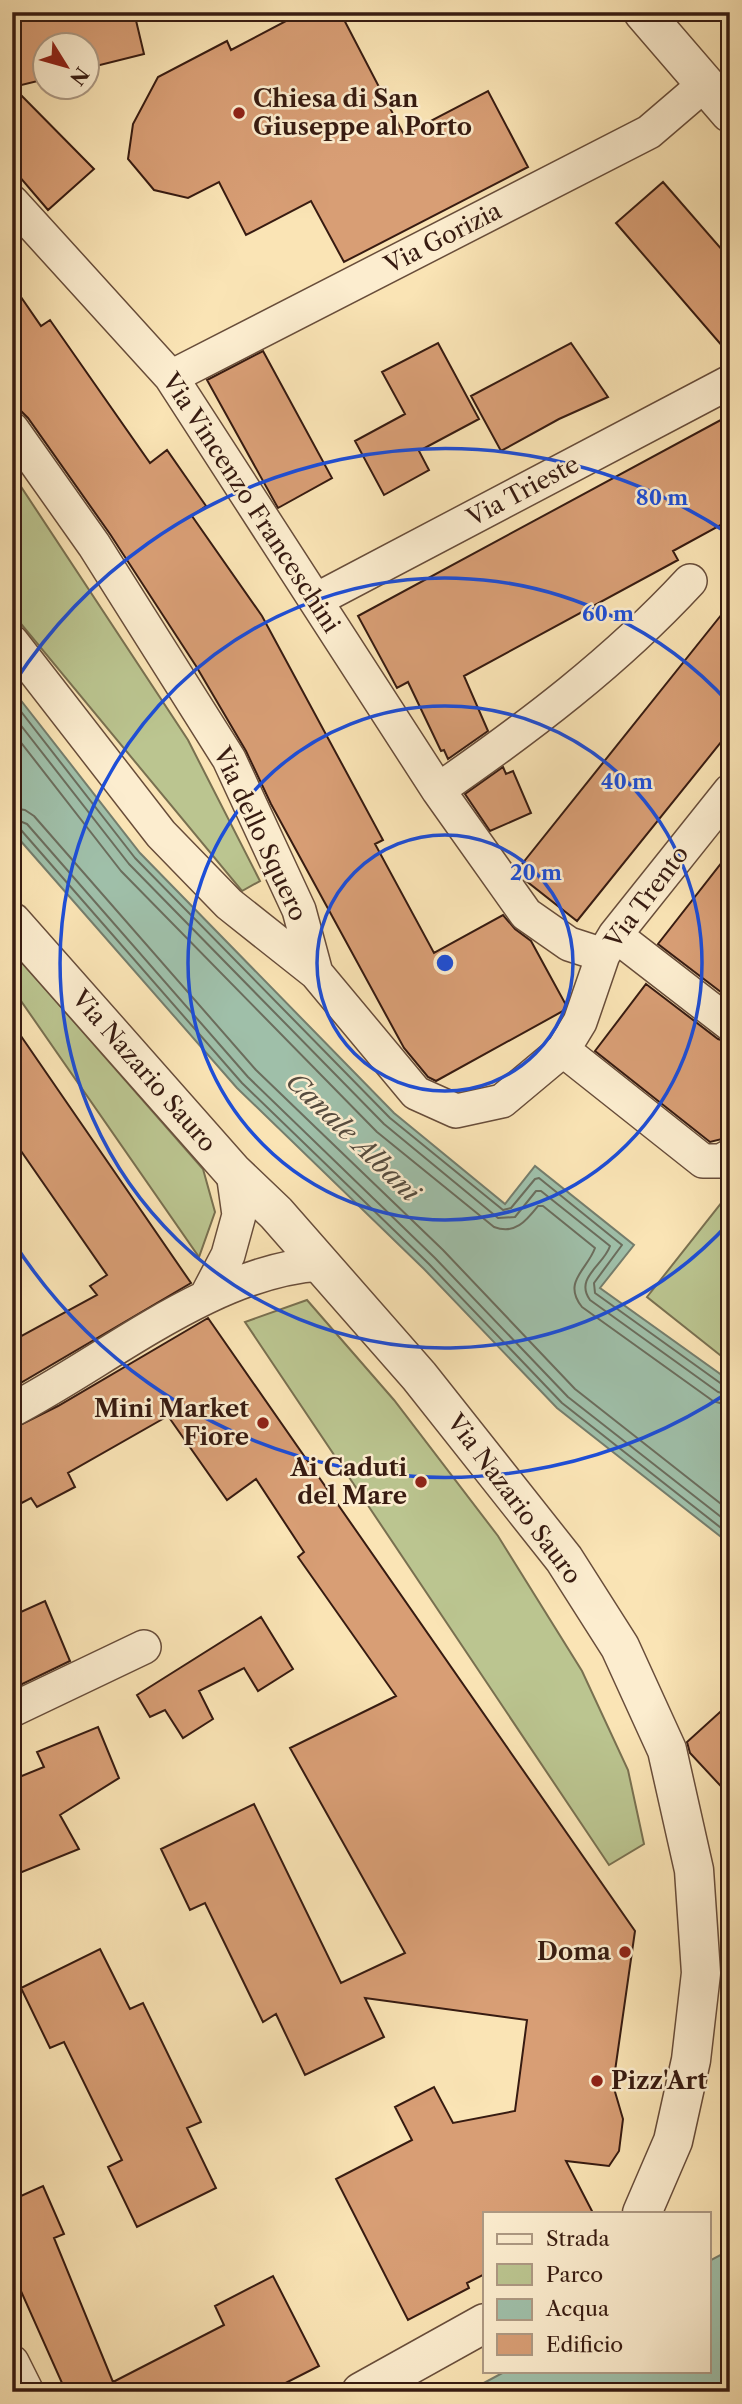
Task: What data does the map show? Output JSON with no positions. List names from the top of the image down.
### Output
{
  "streets": {
    "street": [
      "Via Gorizia",
      "Via Trieste",
      "Via Vincenzo Franceschini",
      "Via dello Squero",
      "Via Trento",
      "Via Nazario Sauro"
    ]
  },
  "crossings": [
    ["Via Gorizia", "Via Vincenzo Franceschini"],
    ["Via Trieste", "Via Vincenzo Franceschini"],
    ["Via Vincenzo Franceschini", "Via Trento"],
    ["Via dello Squero", "Via Trento"]
  ],
  "water": ["Canale Albani"],
  "places": [
    "Chiesa di San Giuseppe al Porto",
    "Mini Market Fiore",
    "Ai Caduti del Mare",
    "Doma",
    "Pizz'Art"
  ],
  "legend": [
    "Strada",
    "Parco",
    "Acqua",
    "Edificio"
  ],
  "north": "bottom right",
  "rings": [
    "80 m",
    "60 m",
    "40 m",
    "20 m"
  ]
}
